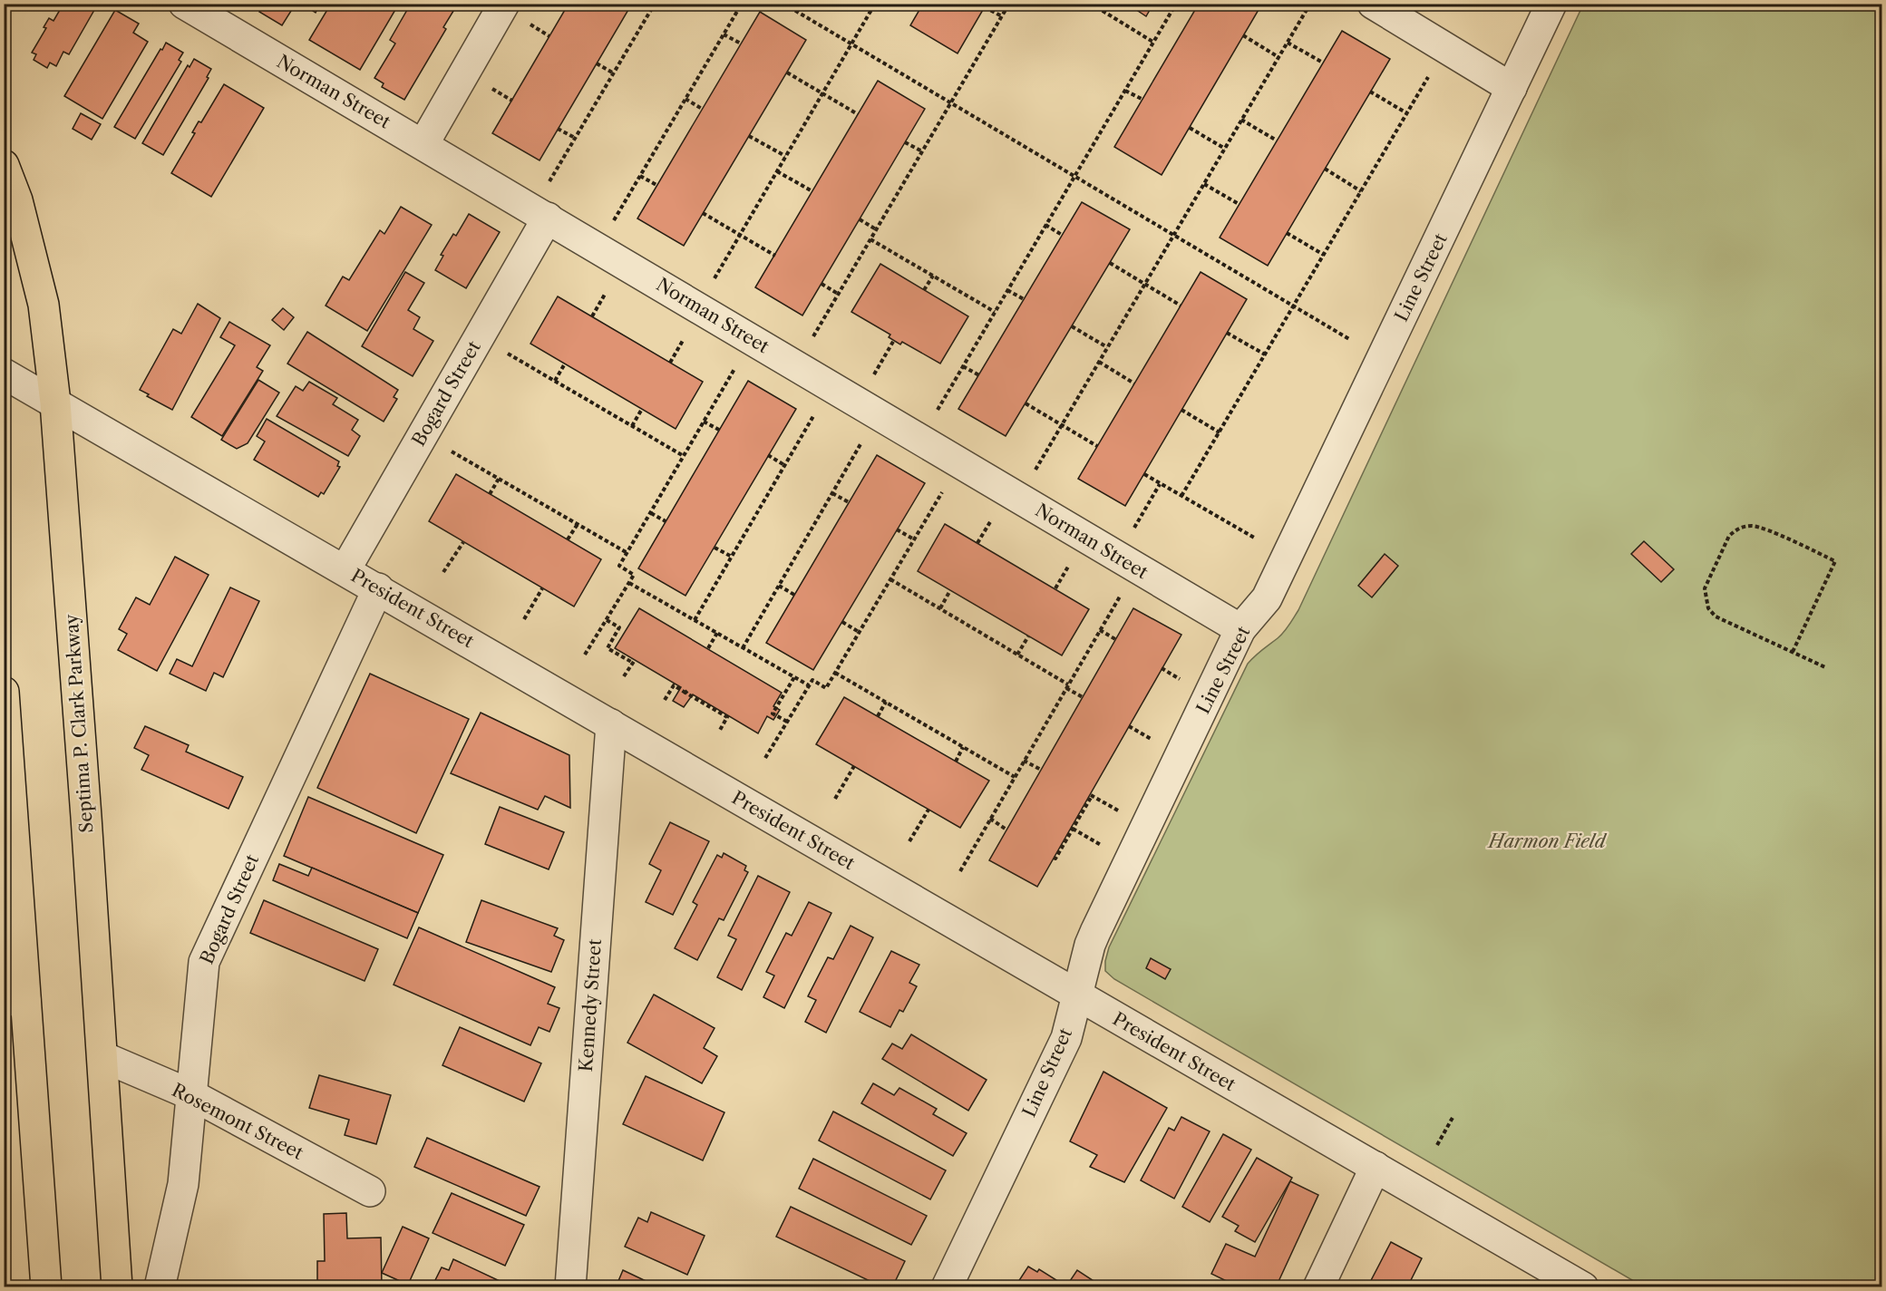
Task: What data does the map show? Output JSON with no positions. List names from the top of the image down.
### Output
{
  "streets": {
    "highway": ["Septima P. Clark Parkway"],
    "street": [
      "Norman Street",
      "Line Street",
      "Bogard Street",
      "President Street",
      "Kennedy Street",
      "Rosemont Street"
    ]
  },
  "crossings": [
    ["Norman Street", "Line Street"],
    ["Norman Street", "Bogard Street"],
    ["Line Street", "President Street"],
    ["Bogard Street", "President Street"],
    ["Bogard Street", "Rosemont Street"],
    ["President Street", "Septima P. Clark Parkway"],
    ["President Street", "Kennedy Street"],
    ["Septima P. Clark Parkway", "Rosemont Street"]
  ],
  "parks": ["Harmon Field"]
}
